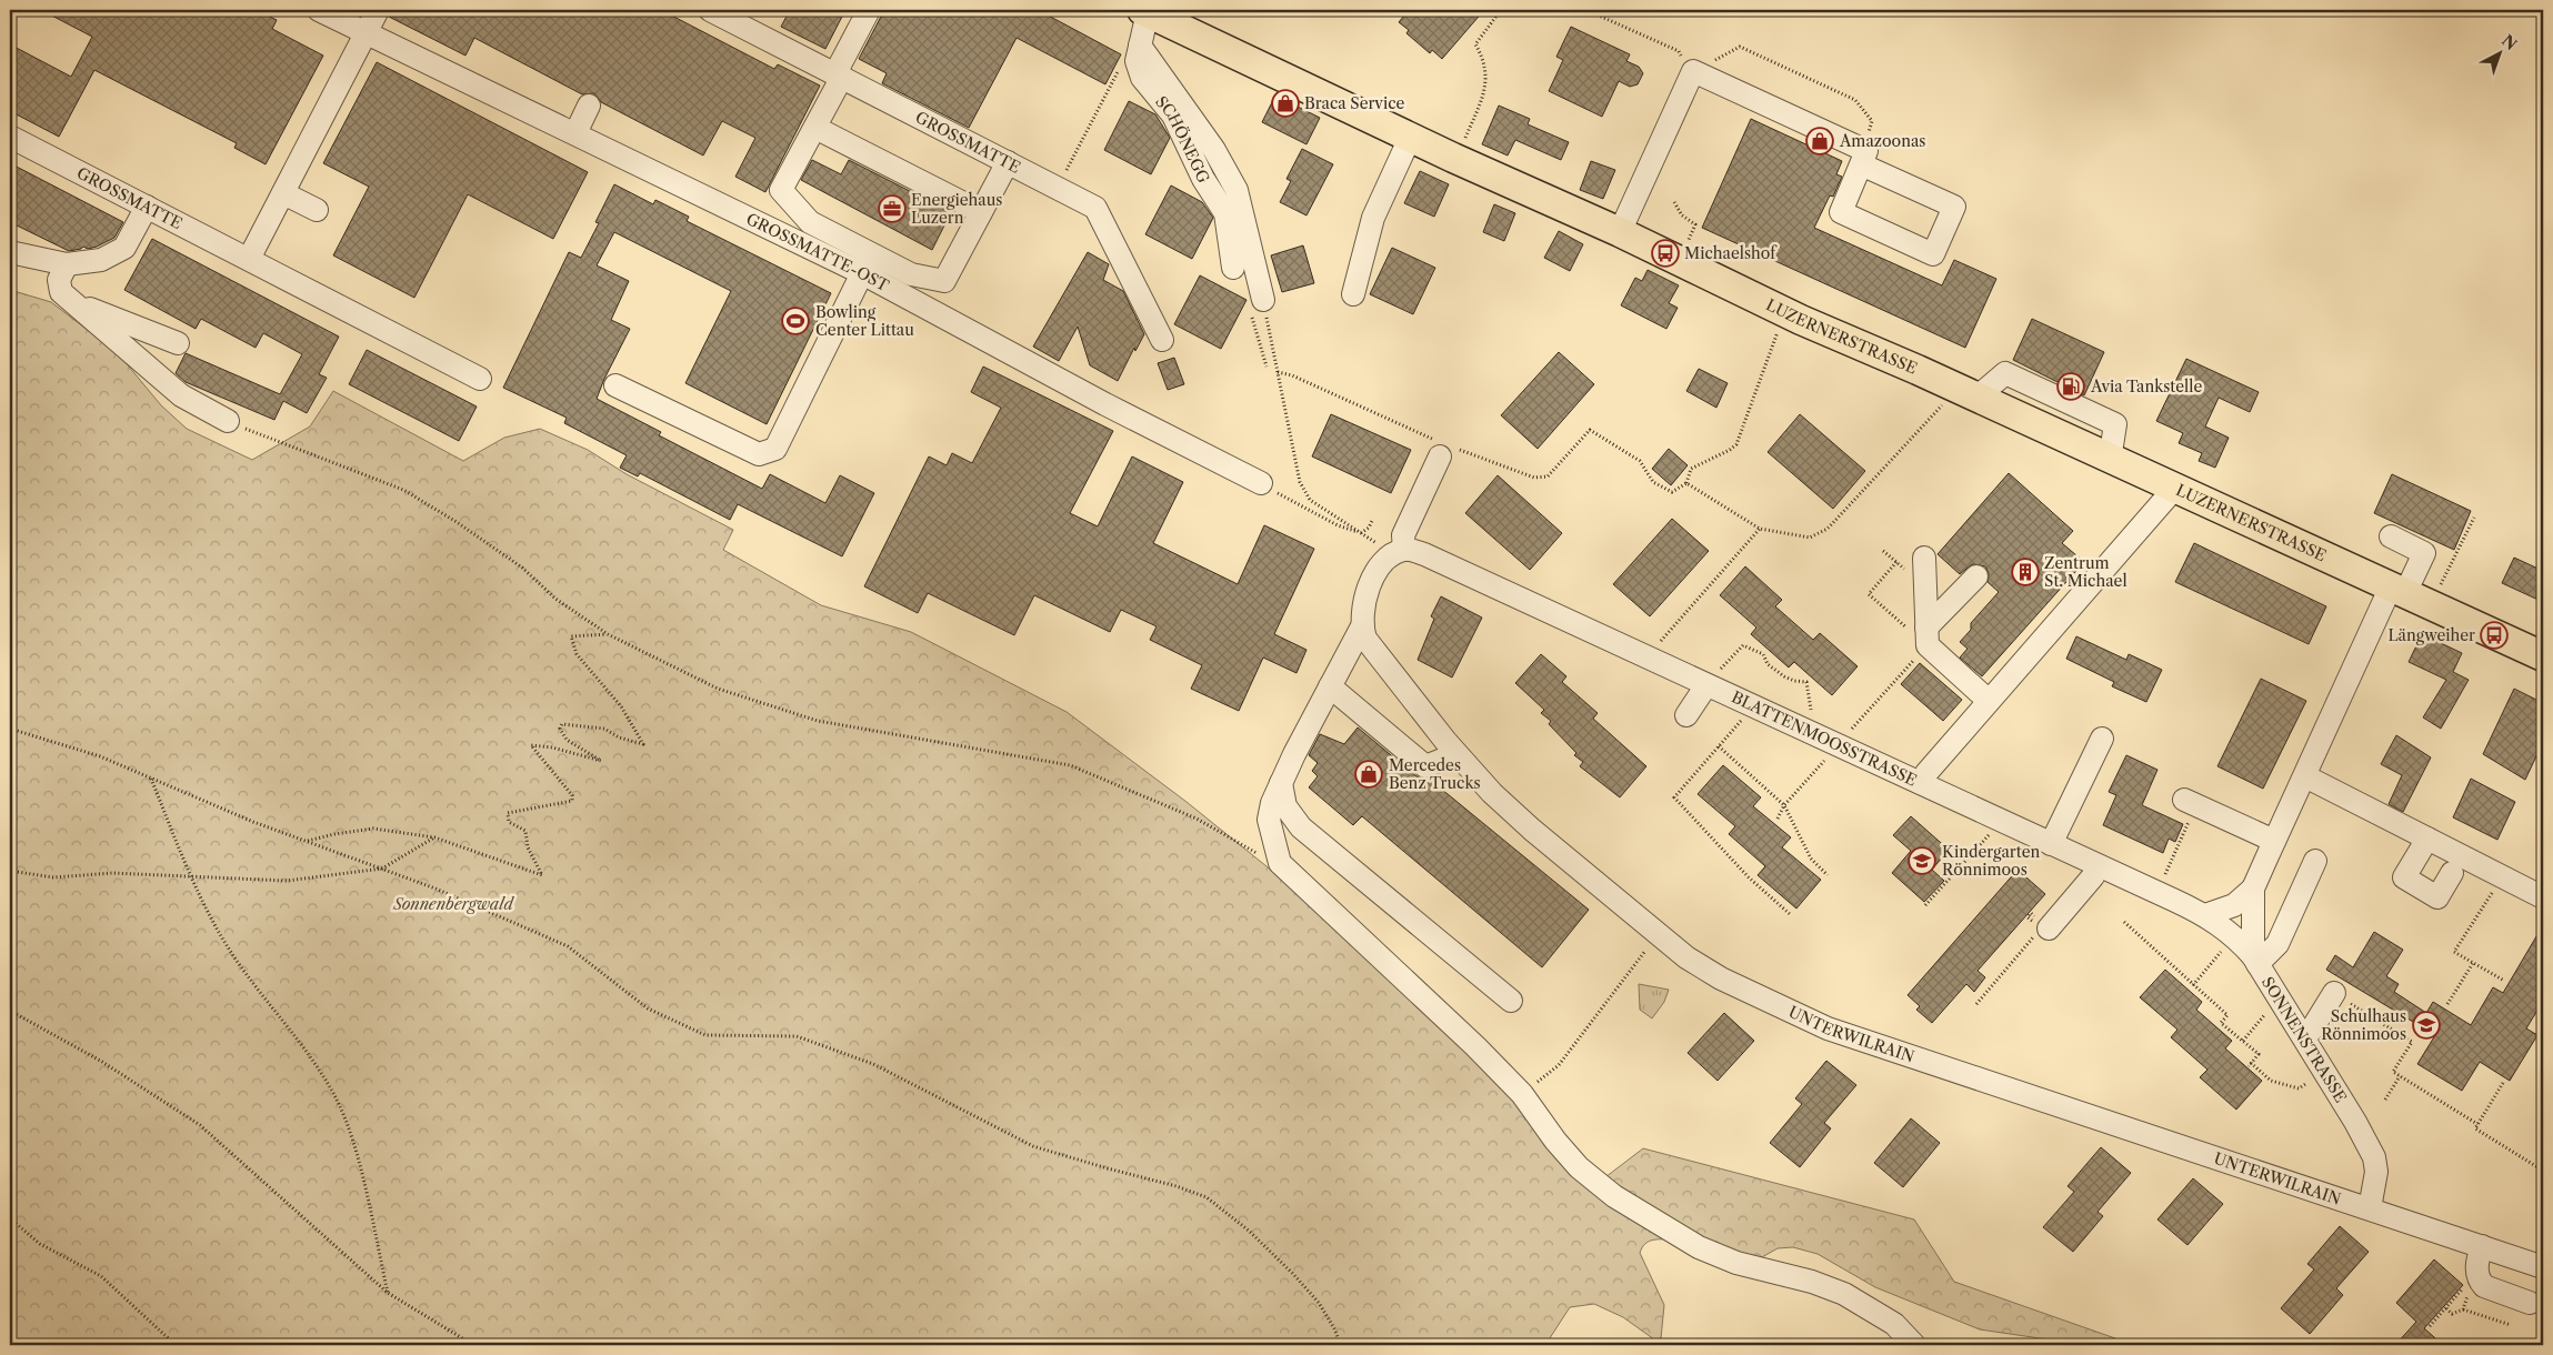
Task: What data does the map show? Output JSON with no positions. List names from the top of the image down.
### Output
{
  "streets": {
    "main road": ["LUZERNERSTRASSE"],
    "street": [
      "SCHÖNEGG",
      "GROSSMATTE",
      "GROSSMATTE-OST",
      "BLATTENMOOSSTRASSE",
      "UNTERWILRAIN",
      "SONNENSTRASSE"
    ]
  },
  "crossings": [
    ["BLATTENMOOSSTRASSE", "SONNENSTRASSE"],
    ["UNTERWILRAIN", "SONNENSTRASSE"]
  ],
  "parks": ["Sonnenbergwald"],
  "places": {
    "shop": ["Braca Service", "Amazoonas", "Mercedes Benz Trucks"],
    "office": ["Energiehaus Luzern"],
    "bus stop": ["Michaelshof", "Längweiher"],
    "sports": ["Bowling Center Littau"],
    "fuel station": ["Avia Tankstelle"],
    "building": ["Zentrum St. Michael"],
    "school or university": ["Kindergarten Rönnimoos", "Schulhaus Rönnimoos"]
  },
  "north": "top right"
}
